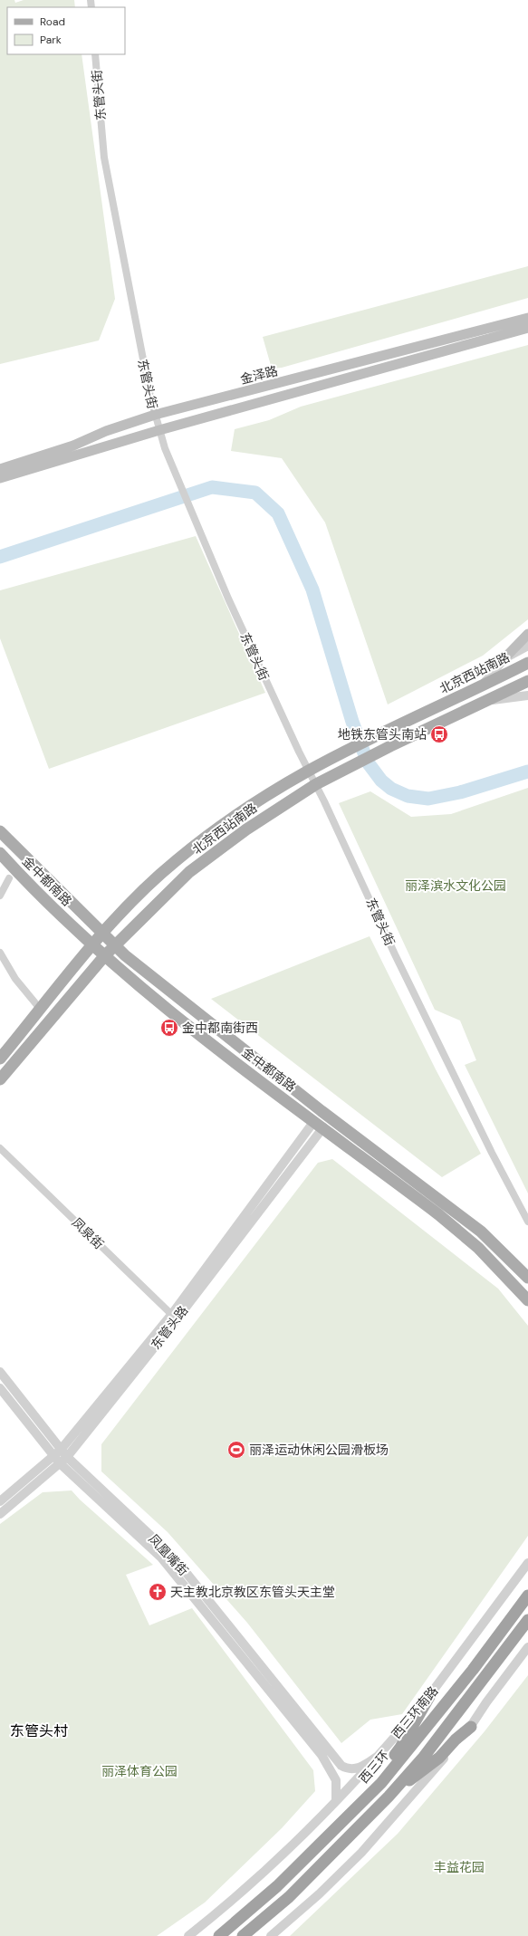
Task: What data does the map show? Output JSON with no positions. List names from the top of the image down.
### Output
{
  "streets": {
    "highway": ["西三环"],
    "main road": ["金泽路", "北京西站南路", "金中都南路"],
    "street": [
      "东管头街",
      "凤泉街",
      "东管头路",
      "凤凰嘴街",
      "西三环南路"
    ]
  },
  "crossings": [
    ["东管头街", "金泽路"],
    ["东管头街", "北京西站南路"],
    ["北京西站南路", "金中都南路"],
    ["金中都南路", "东管头路"],
    ["凤泉街", "东管头路"],
    ["东管头路", "凤凰嘴街"],
    ["凤凰嘴街", "西三环南路"]
  ],
  "districts": ["东管头村"],
  "parks": ["丽泽滨水文化公园", "丽泽体育公园", "丰益花园"],
  "places": {
    "bus stop": ["地铁东管头南站", "金中都南街西"],
    "sports": ["丽泽运动休闲公园滑板场"],
    "church": ["天主教北京教区东管头天主堂"]
  },
  "legend": ["Road", "Park"]
}
